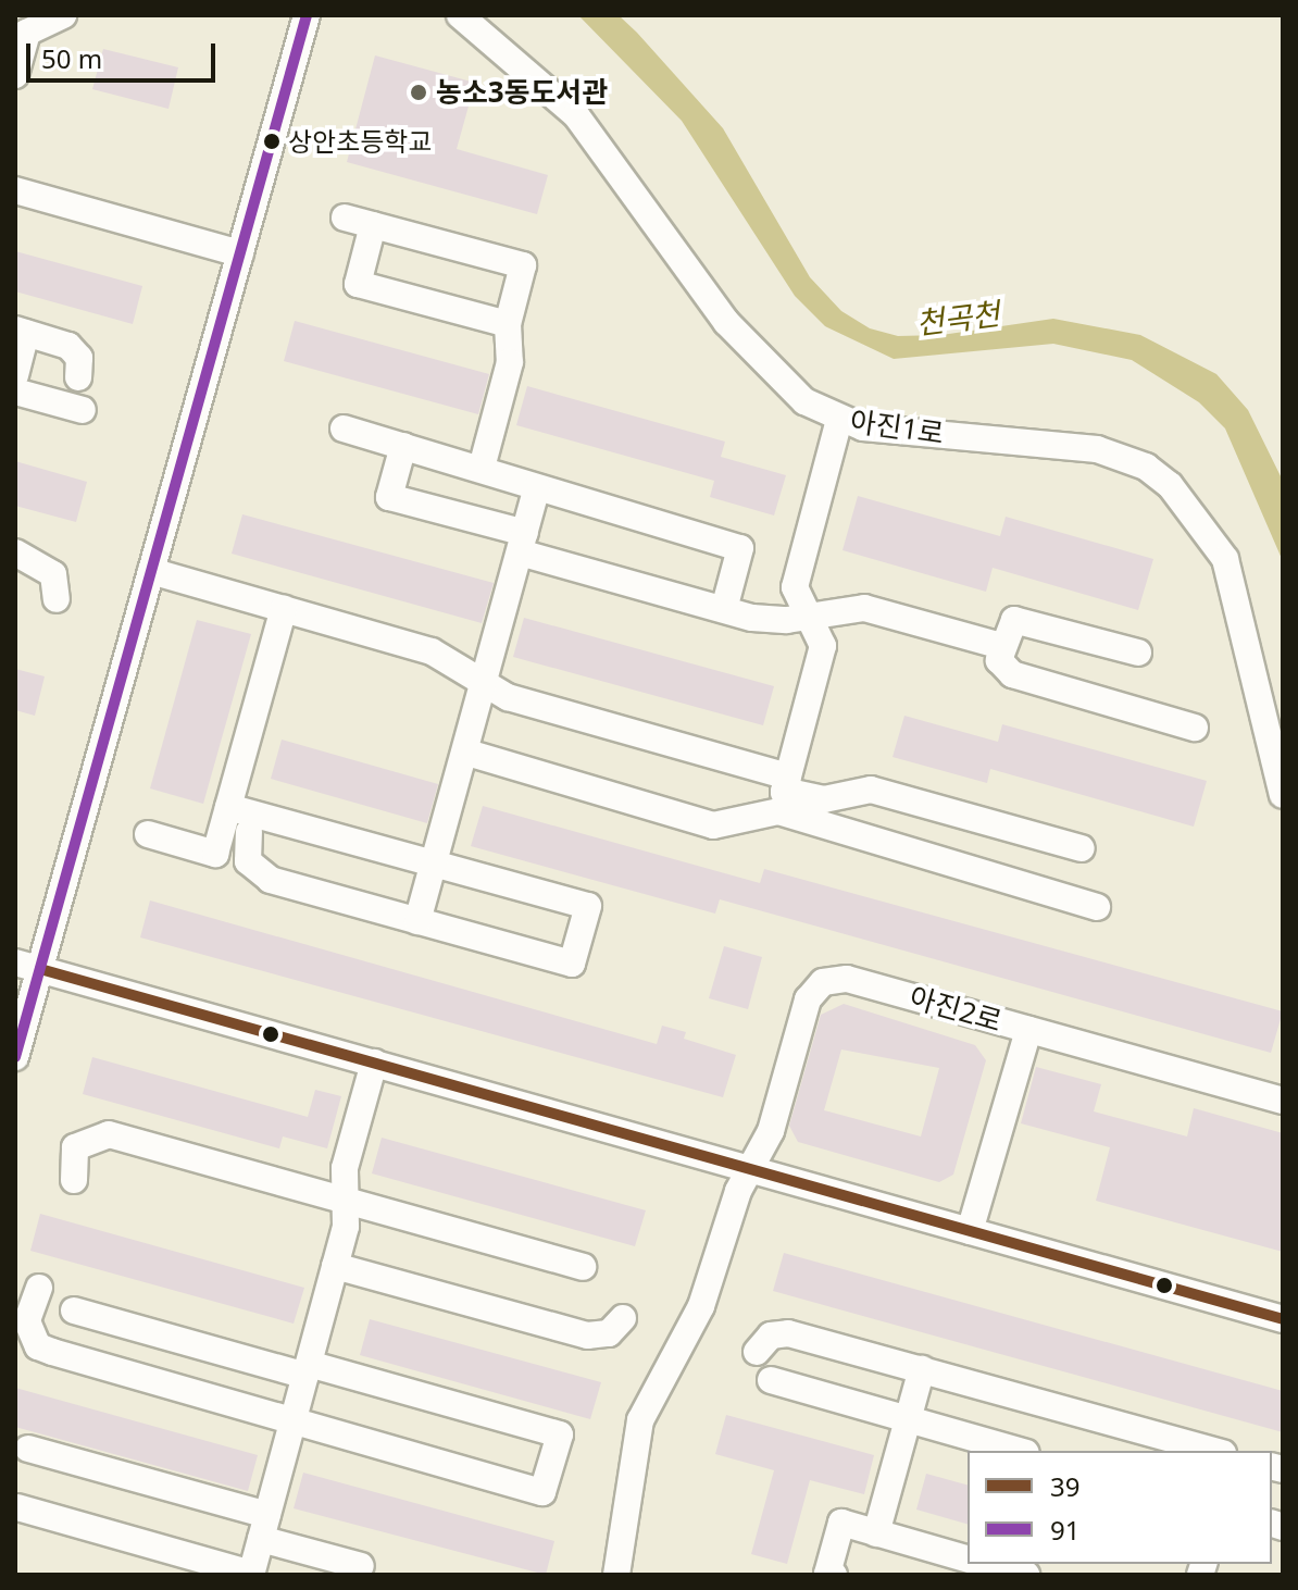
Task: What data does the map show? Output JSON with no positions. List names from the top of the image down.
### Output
{
  "streets": {
    "street": ["아진1로", "아진2로"]
  },
  "water": ["천곡천"],
  "places": ["농소3동도서관", "상안초등학교"],
  "lines": ["transit line 91", "transit line 39"],
  "legend": ["39", "91"],
  "scale_bar": "50 m"
}
